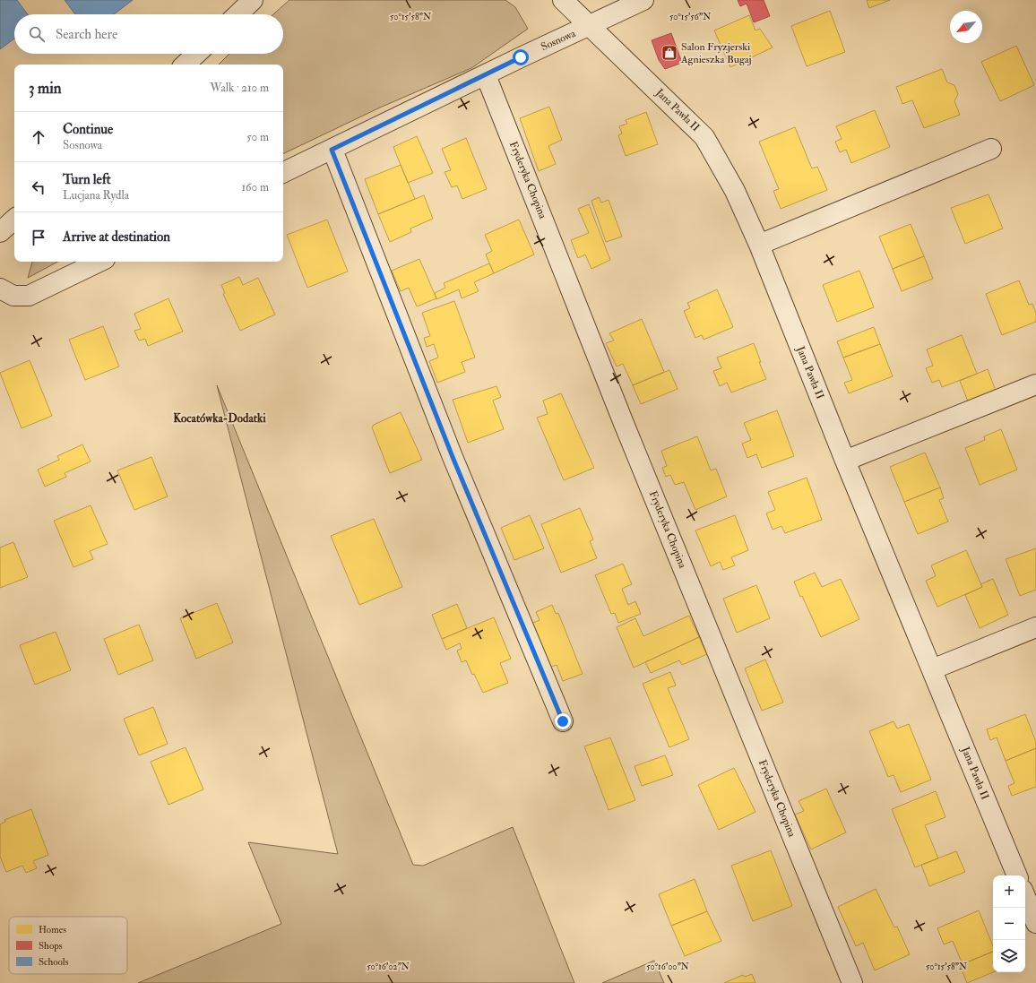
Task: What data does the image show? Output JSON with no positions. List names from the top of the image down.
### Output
{
  "streets": {
    "street": ["Sosnowa", "Jana Pawła II", "Fryderyka Chopina"]
  },
  "crossings": [
    ["Sosnowa", "Jana Pawła II"],
    ["Sosnowa", "Fryderyka Chopina"]
  ],
  "districts": ["Kocatówka-Dodatki"],
  "places": {
    "shop": ["Salon Fryzjerski Agnieszka Bugaj"]
  },
  "legend": ["Homes", "Shops", "Schools"],
  "north": "bottom left",
  "page": {
    "search": "Search here",
    "heading": ["3 min", "Walk · 210 m"],
    "list": [
      ["Continue", "Sosnowa", "50 m"],
      ["Turn left", "Lucjana Rydla", "160 m"],
      "Arrive at destination"
    ],
    "map_buttons": ["+", "−"]
  },
  "coordinates": [
    "50°15'58\"N",
    "50°15'56\"N",
    "50°16'02\"N",
    "50°16'00\"N"
  ]
}
